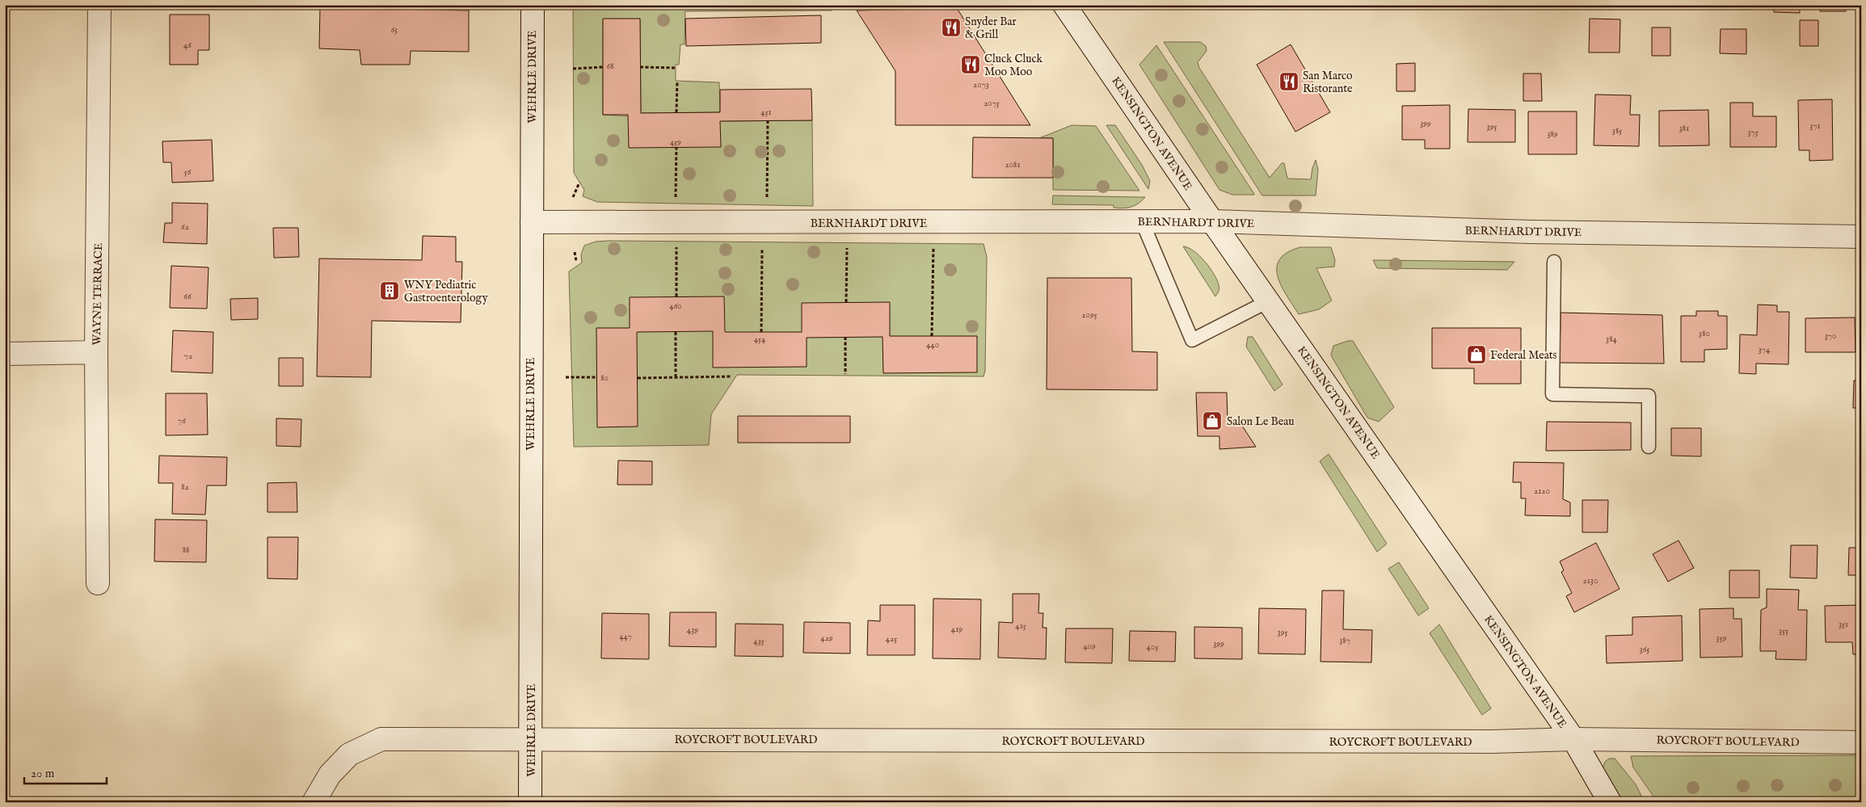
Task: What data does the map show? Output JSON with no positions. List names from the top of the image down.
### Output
{
  "streets": {
    "street": [
      "WEHRLE DRIVE",
      "KENSINGTON AVENUE",
      "BERNHARDT DRIVE",
      "WAYNE TERRACE",
      "ROYCROFT BOULEVARD"
    ]
  },
  "crossings": [
    ["WEHRLE DRIVE", "BERNHARDT DRIVE"],
    ["WEHRLE DRIVE", "ROYCROFT BOULEVARD"],
    ["KENSINGTON AVENUE", "BERNHARDT DRIVE"],
    ["KENSINGTON AVENUE", "ROYCROFT BOULEVARD"]
  ],
  "places": {
    "restaurant": ["Snyder Bar & Grill", "Cluck Cluck Moo Moo", "San Marco Ristorante"],
    "building": ["WNY Pediatric Gastroenterology"],
    "shop": ["Federal Meats", "Salon Le Beau"]
  },
  "house_numbers": [
    "65",
    "46",
    "68",
    "2073",
    "2075",
    "451",
    "399",
    "371",
    "395",
    "381",
    "385",
    "375",
    "389",
    "459",
    "2081",
    "56",
    "62",
    "66",
    "460",
    "2095",
    "380",
    "370",
    "454",
    "384",
    "440",
    "374",
    "72",
    "80",
    "76",
    "82",
    "2120",
    "88",
    "2130",
    "351",
    "415",
    "419",
    "439",
    "355",
    "395",
    "447",
    "429",
    "359",
    "425",
    "387",
    "435",
    "399",
    "409",
    "405",
    "365"
  ],
  "scale_bar": "20 m"
}
